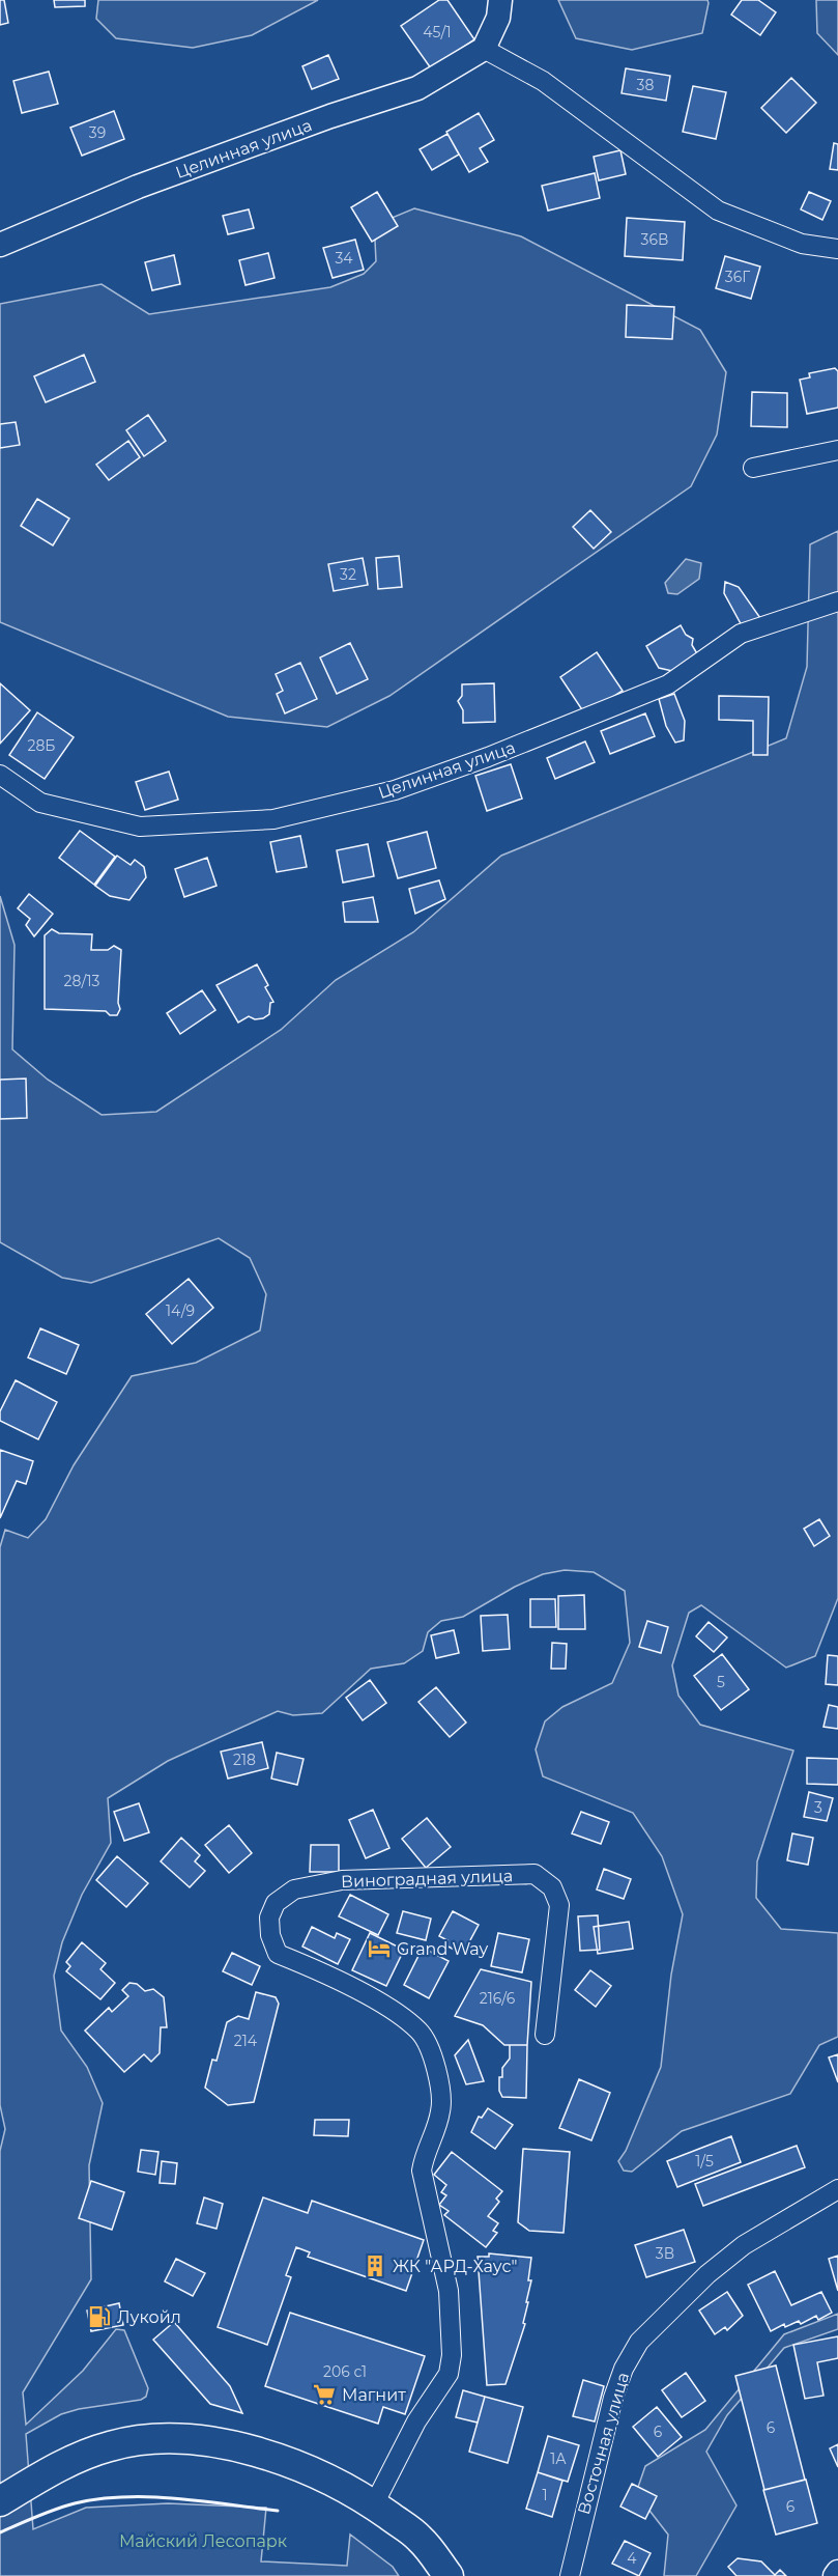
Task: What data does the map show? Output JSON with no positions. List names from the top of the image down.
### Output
{
  "streets": {
    "street": ["Целинная улица", "Виноградная улица", "Восточная улица"]
  },
  "parks": ["Майский Лесопарк"],
  "places": {
    "hotel": ["Grand Way"],
    "building": ["ЖК \"АРД-Хаус\""],
    "fuel station": ["Лукойл"],
    "supermarket": ["Магнит"]
  },
  "house_numbers": [
    "45/1",
    "38",
    "39",
    "36В",
    "34",
    "36Г",
    "32",
    "28Б",
    "28/13",
    "14/9",
    "5",
    "218",
    "3",
    "216/6",
    "214",
    "1/5",
    "3В",
    "206 с1",
    "6",
    "6",
    "1А",
    "1",
    "6",
    "4"
  ]
}
